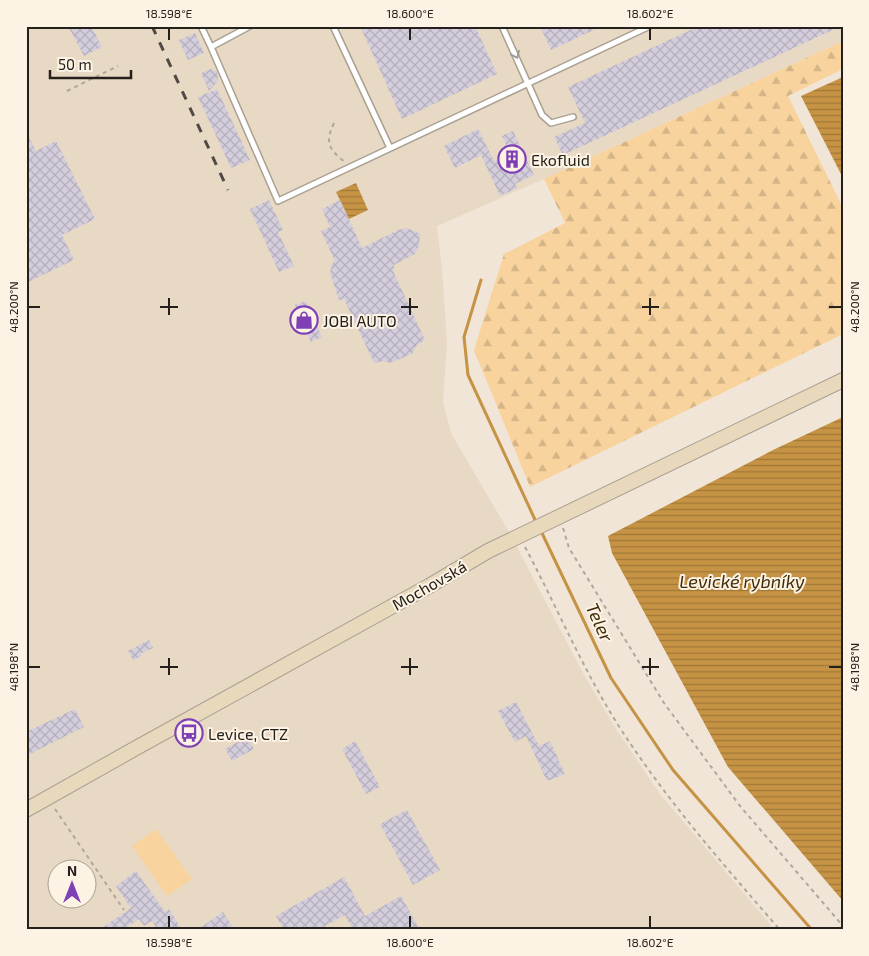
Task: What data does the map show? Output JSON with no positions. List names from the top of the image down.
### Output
{
  "streets": {
    "street": ["Mochovská"]
  },
  "water": ["Levické rybníky", "Teler"],
  "places": {
    "building": ["Ekofluid"],
    "shop": ["JOBI AUTO"],
    "bus stop": ["Levice, CTZ"]
  },
  "scale_bar": "50 m",
  "north": "top",
  "coordinates": [
    "18.598°E",
    "18.600°E",
    "18.602°E",
    "48.200°N",
    "48.198°N"
  ]
}
